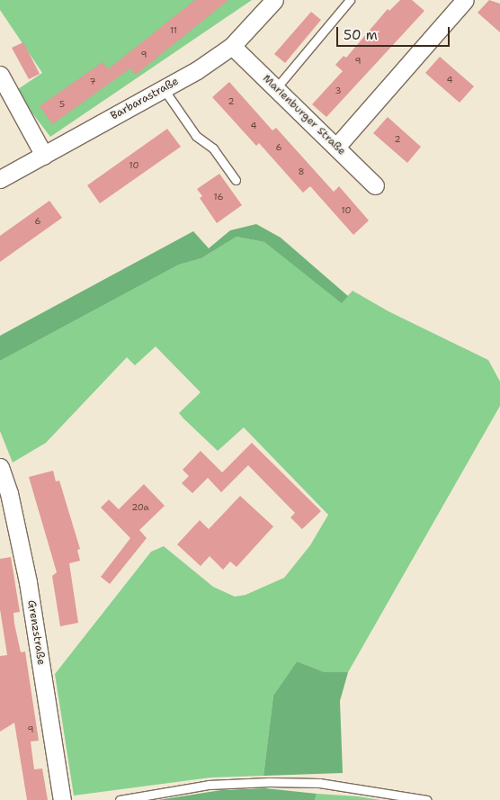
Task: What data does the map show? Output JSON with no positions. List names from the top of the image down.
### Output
{
  "streets": {
    "street": ["Barbarastraße", "Marienburger Straße", "Grenzstraße"]
  },
  "crossings": [
    ["Barbarastraße", "Marienburger Straße"]
  ],
  "house_numbers": [
    "11",
    "9",
    "9",
    "4",
    "7",
    "3",
    "2",
    "5",
    "4",
    "2",
    "6",
    "10",
    "8",
    "16",
    "10",
    "6",
    "20a",
    "9"
  ],
  "scale_bar": "50 m"
}
